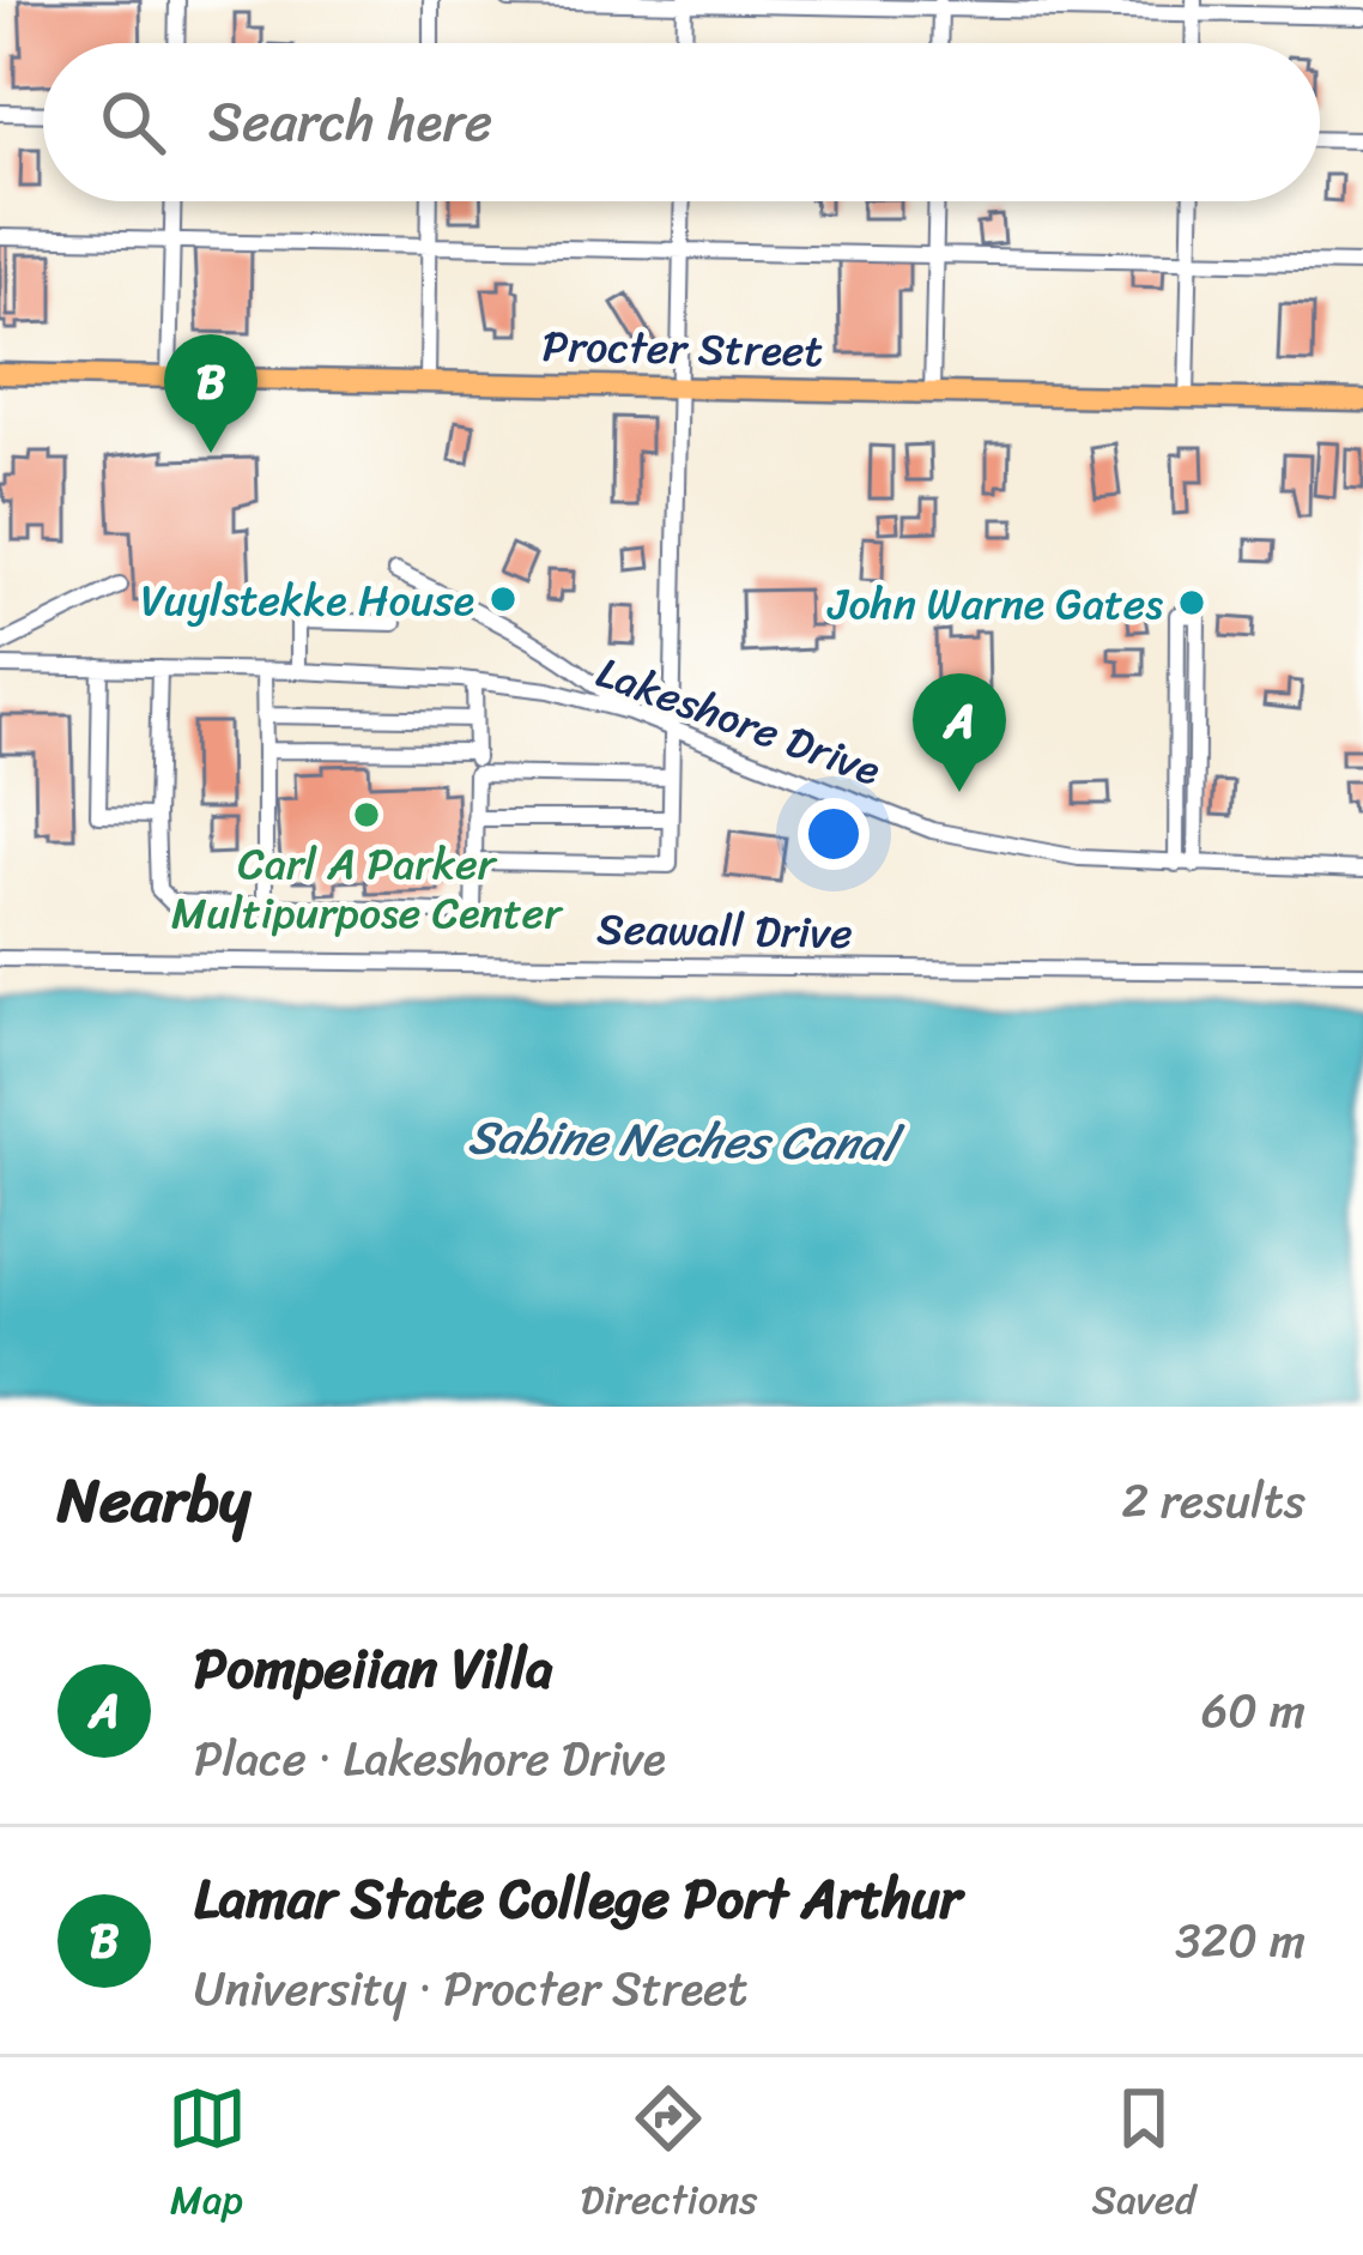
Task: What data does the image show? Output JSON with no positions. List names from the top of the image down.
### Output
{
  "streets": {
    "main road": ["Procter Street"],
    "street": ["Lakeshore Drive", "Seawall Drive"]
  },
  "water": ["Sabine Neches Canal"],
  "places": ["Vuylstekke House", "John Warne Gates", "Carl A Parker Multipurpose Center"],
  "page": {
    "search": "Search here",
    "pins": ["B", "A"],
    "heading": ["Nearby", "2 results"],
    "list": [
      {
        "mark": "A",
        "name": "Pompeiian Villa",
        "note": "Place · Lakeshore Drive",
        "value": "60 m"
      },
      {
        "mark": "B",
        "name": "Lamar State College Port Arthur",
        "note": "University · Procter Street",
        "value": "320 m"
      }
    ],
    "nav": ["Map", "Directions", "Saved"]
  }
}
